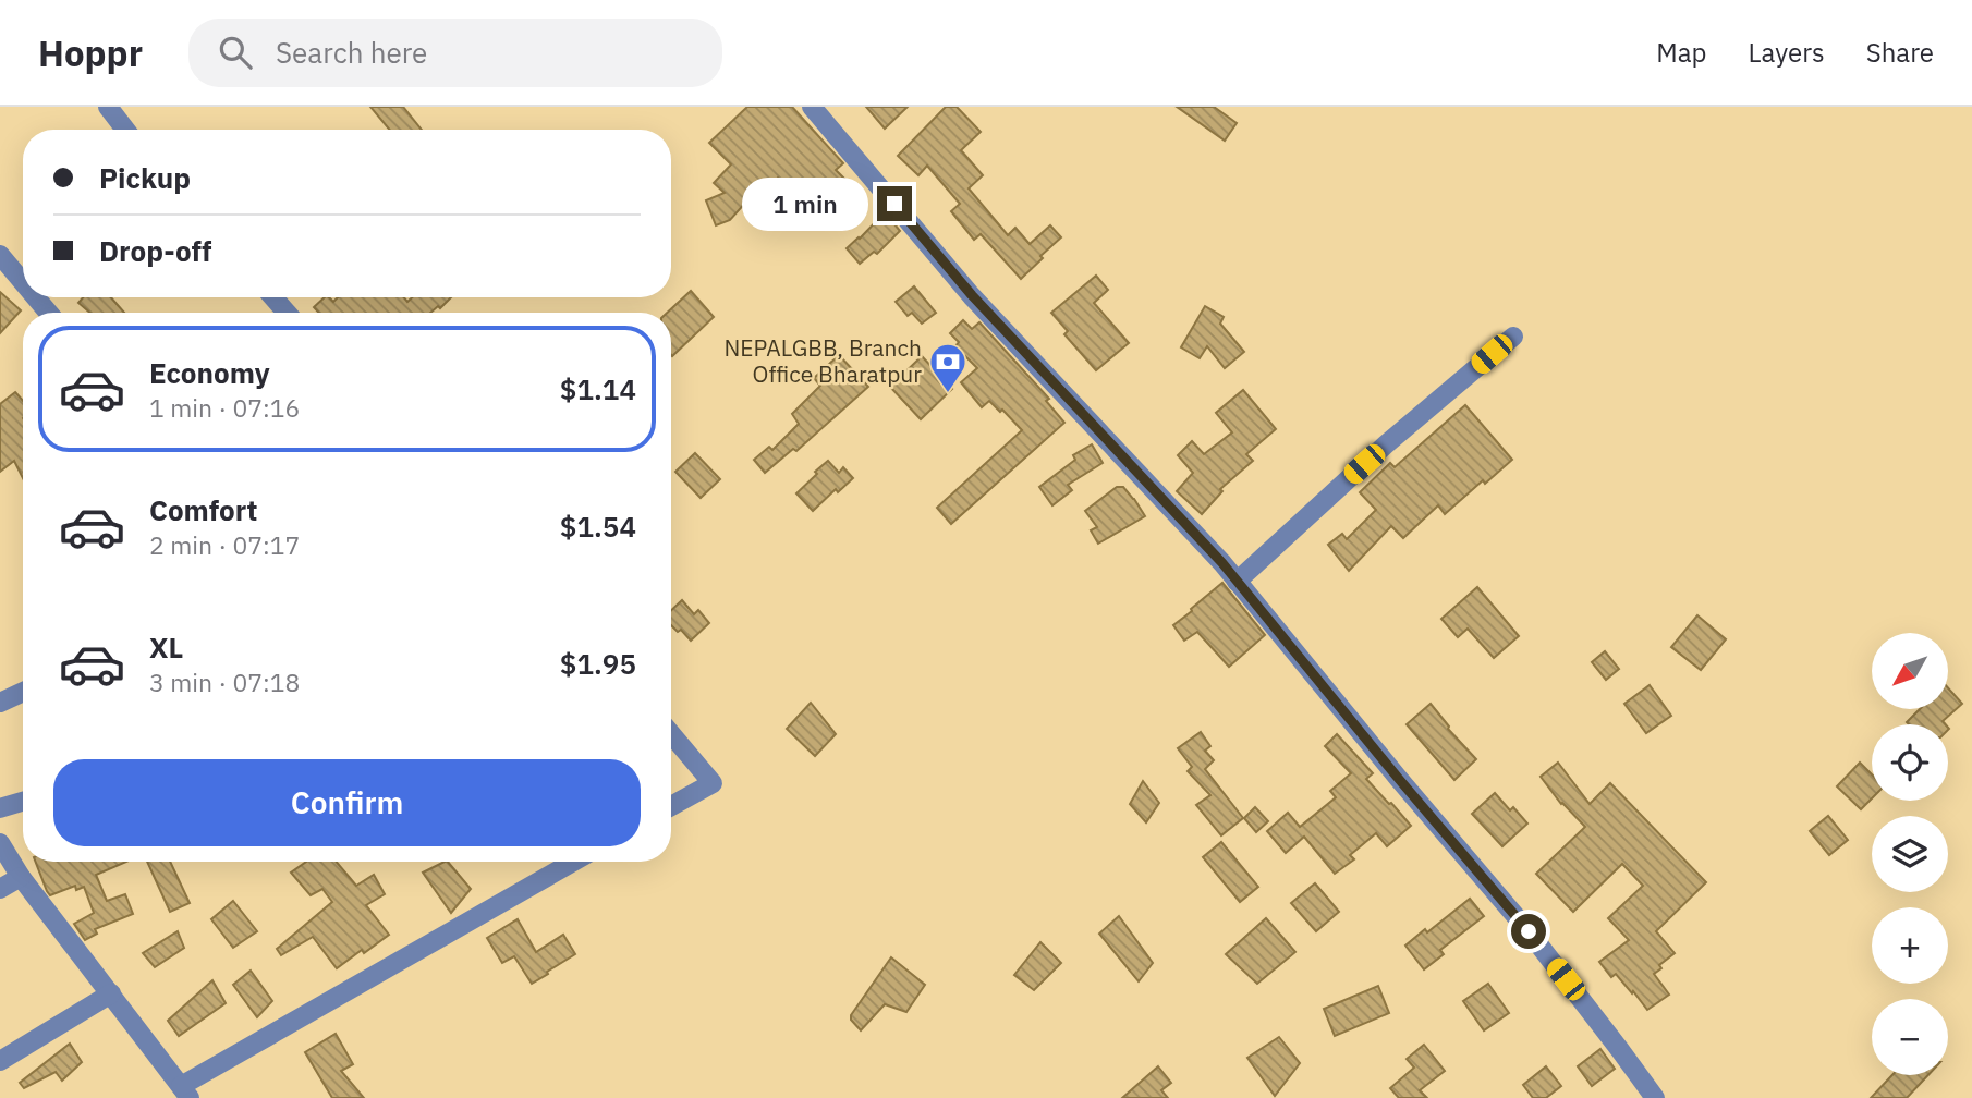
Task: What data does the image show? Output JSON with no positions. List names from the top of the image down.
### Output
{
  "places": {
    "bank": ["NEPALGBB, Branch Office Bharatpur"]
  },
  "north": "bottom left",
  "page": {
    "header": "Hoppr",
    "search": "Search here",
    "nav": ["Map", "Layers", "Share"],
    "banner": ["Pickup", "Drop-off"],
    "bubble": "1 min",
    "list": [
      {
        "name": "Economy",
        "note": "1 min · 07:16",
        "value": "$1.14"
      },
      {
        "name": "Comfort",
        "note": "2 min · 07:17",
        "value": "$1.54"
      },
      {
        "name": "XL",
        "note": "3 min · 07:18",
        "value": "$1.95"
      }
    ],
    "map_buttons": ["+", "−"],
    "buttons": "Confirm"
  }
}
